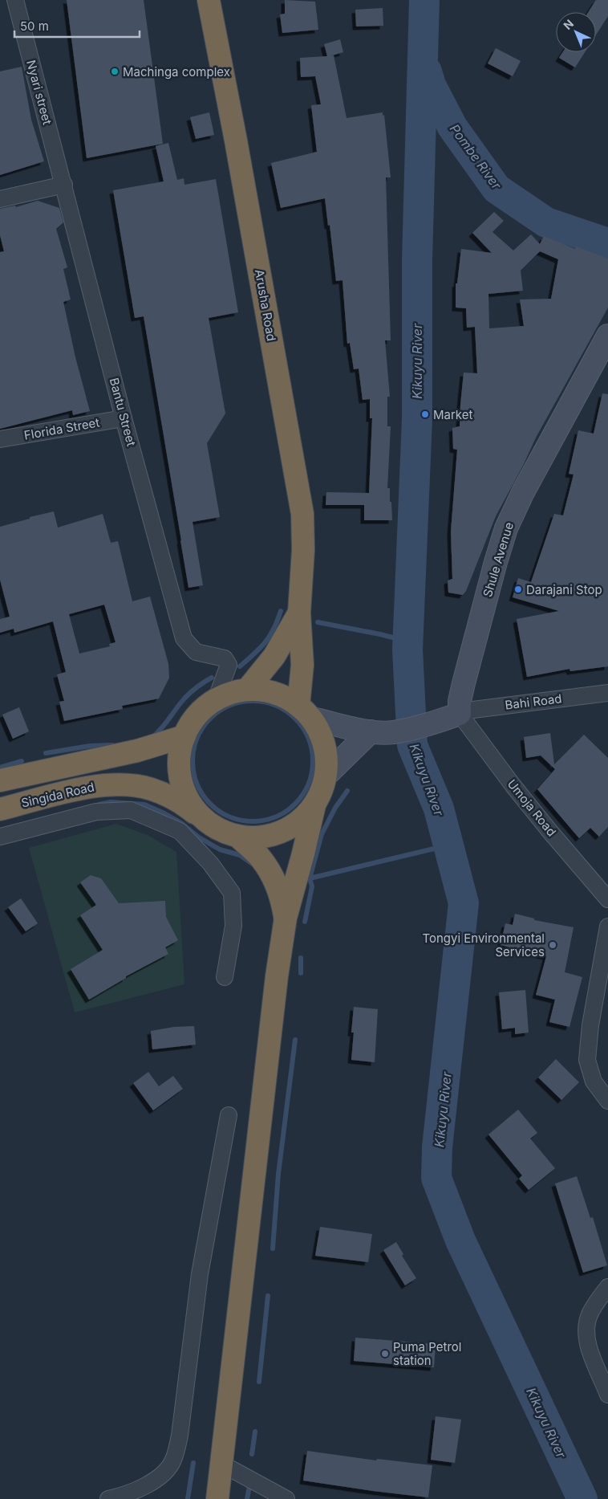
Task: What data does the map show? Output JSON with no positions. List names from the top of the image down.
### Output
{
  "streets": {
    "highway": ["Arusha Road", "Singida Road"],
    "main road": ["Shule Avenue"],
    "street": [
      "Nyari street",
      "Bantu Street",
      "Florida Street",
      "Bahi Road",
      "Umoja Road"
    ]
  },
  "crossings": [
    ["Nyari street", "Bantu Street"],
    ["Bantu Street", "Florida Street"],
    ["Shule Avenue", "Bahi Road"],
    ["Shule Avenue", "Umoja Road"],
    ["Bahi Road", "Umoja Road"]
  ],
  "water": ["Pombe River", "Kikuyu River"],
  "places": [
    "Machinga complex",
    "Market",
    "Darajani Stop",
    "Tongyi Environmental Services",
    "Puma Petrol station"
  ],
  "scale_bar": "50 m",
  "north": "top left"
}
